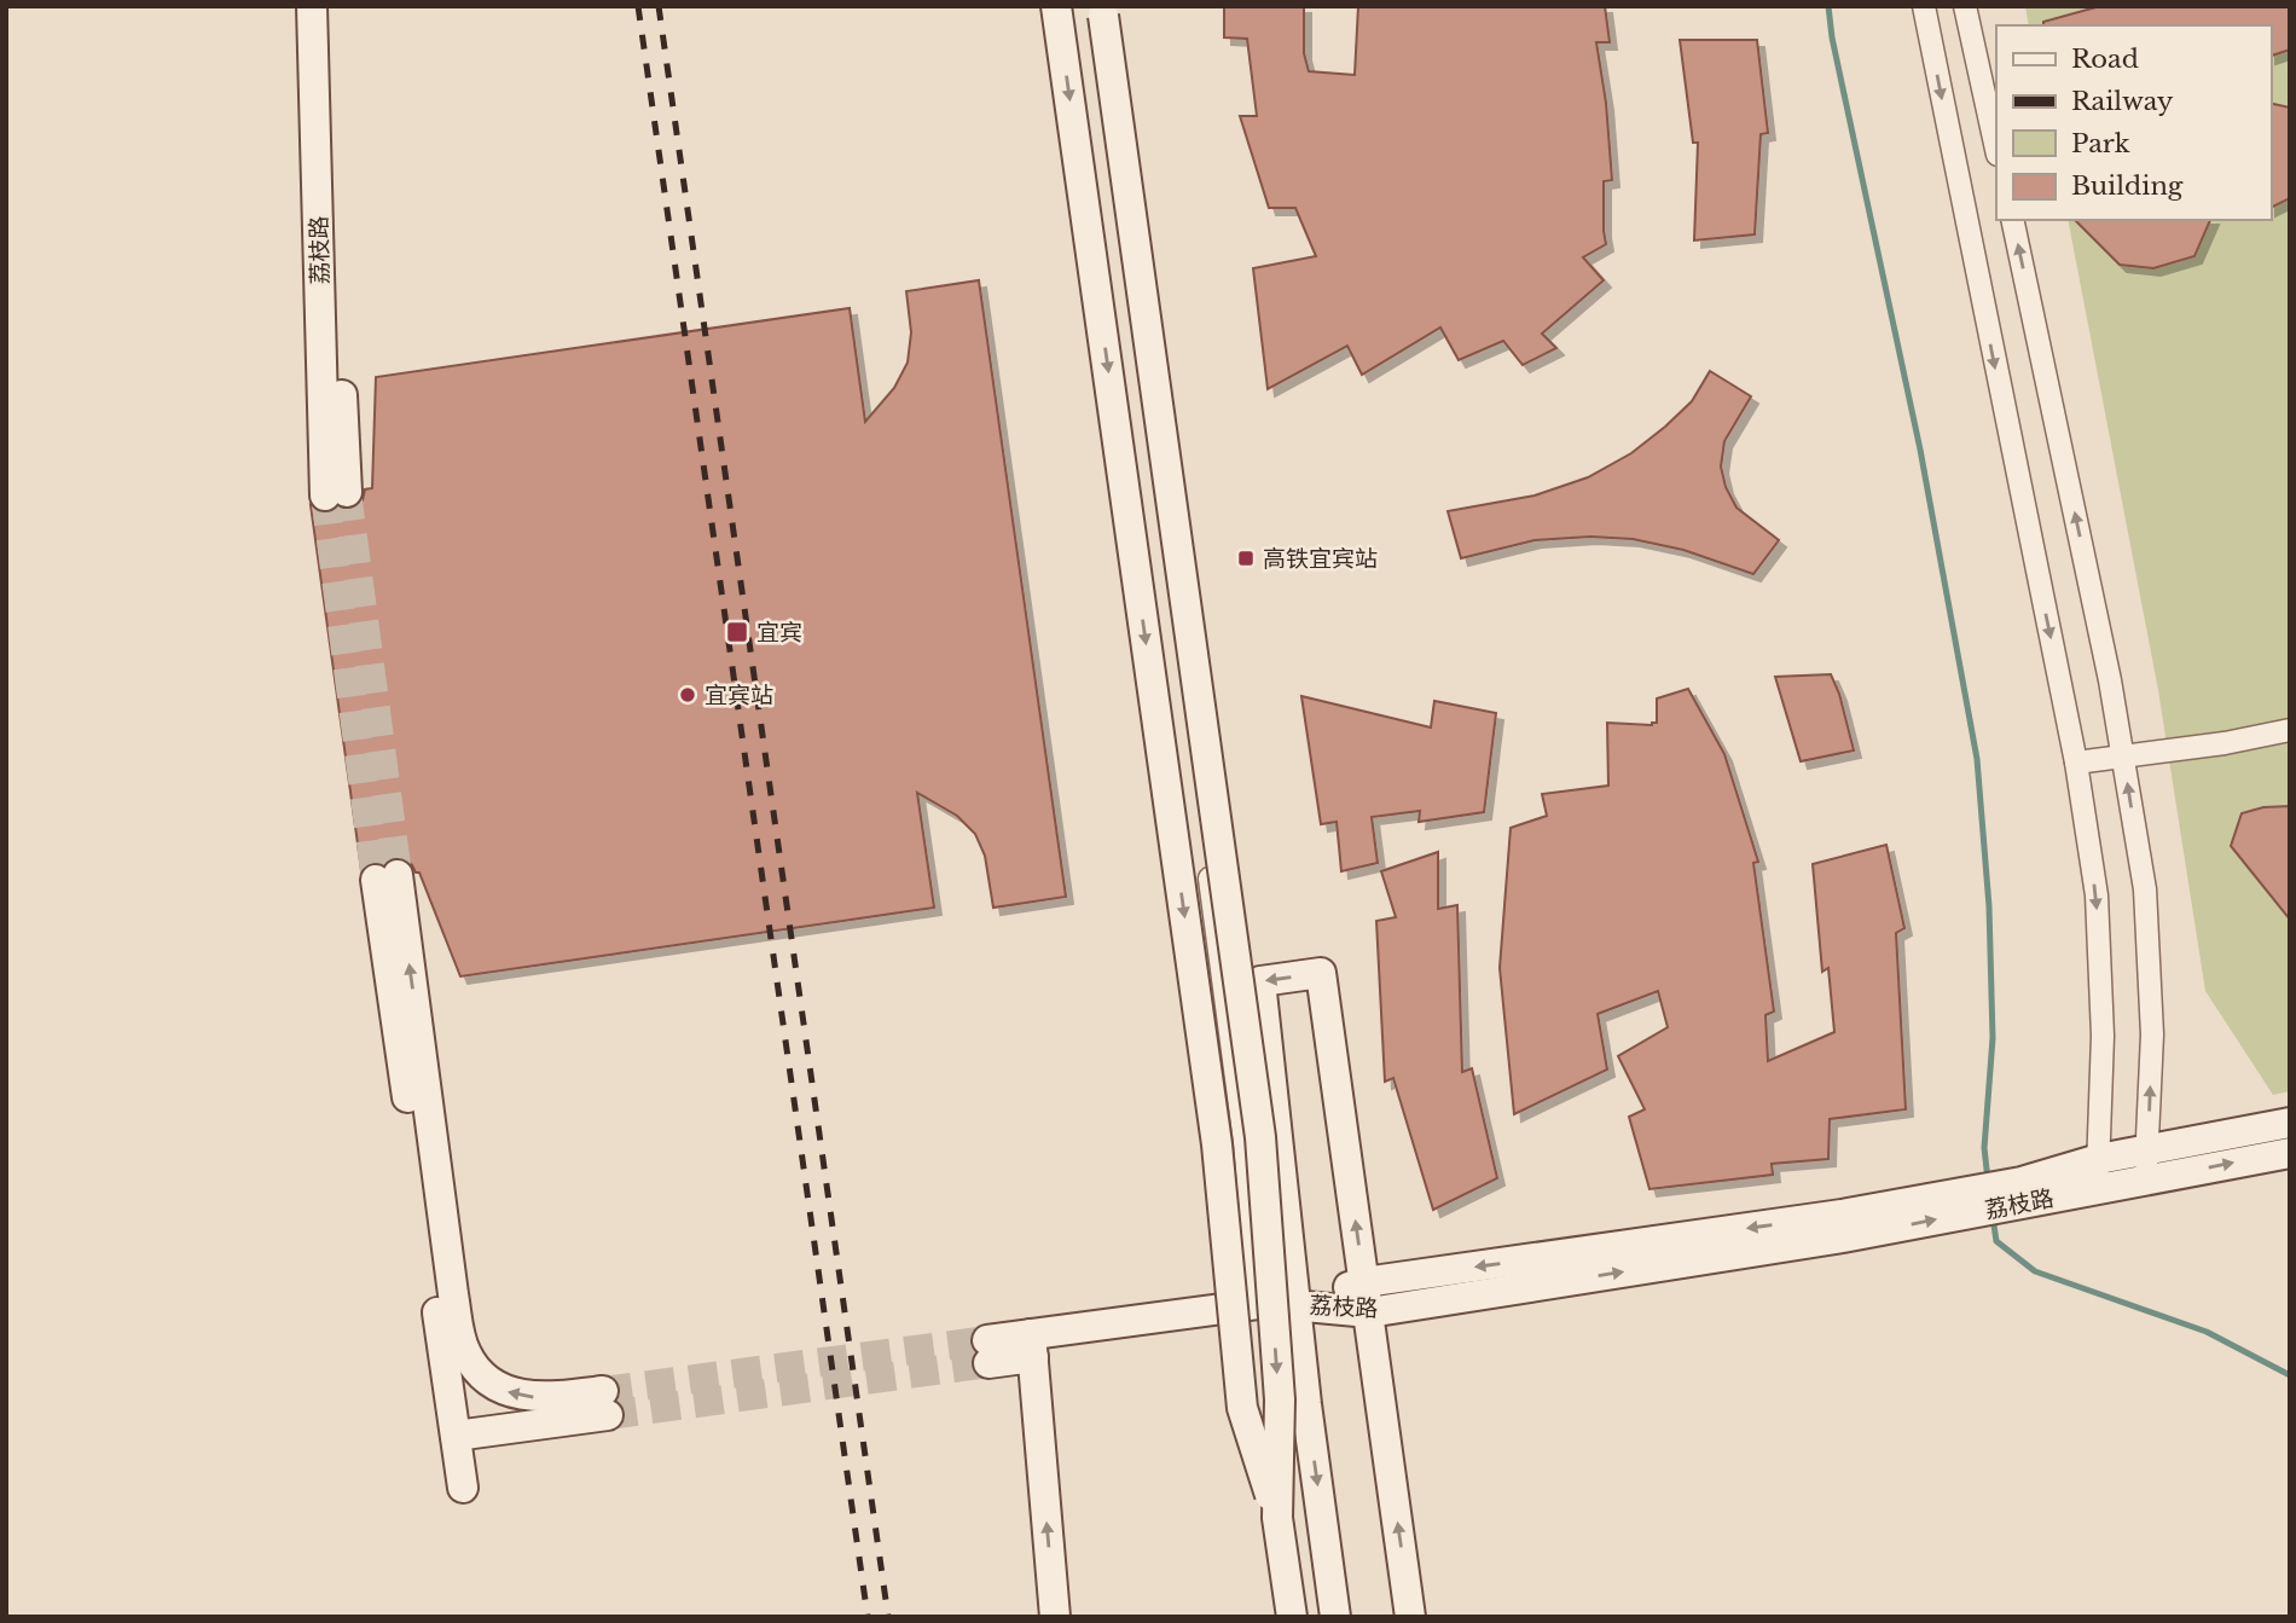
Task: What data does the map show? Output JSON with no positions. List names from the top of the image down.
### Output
{
  "streets": {
    "street": ["荔枝路"]
  },
  "places": {
    "transit": ["高铁宜宾站", "宜宾"],
    "other": ["宜宾站"]
  },
  "legend": [
    "Road",
    "Railway",
    "Park",
    "Building"
  ]
}
